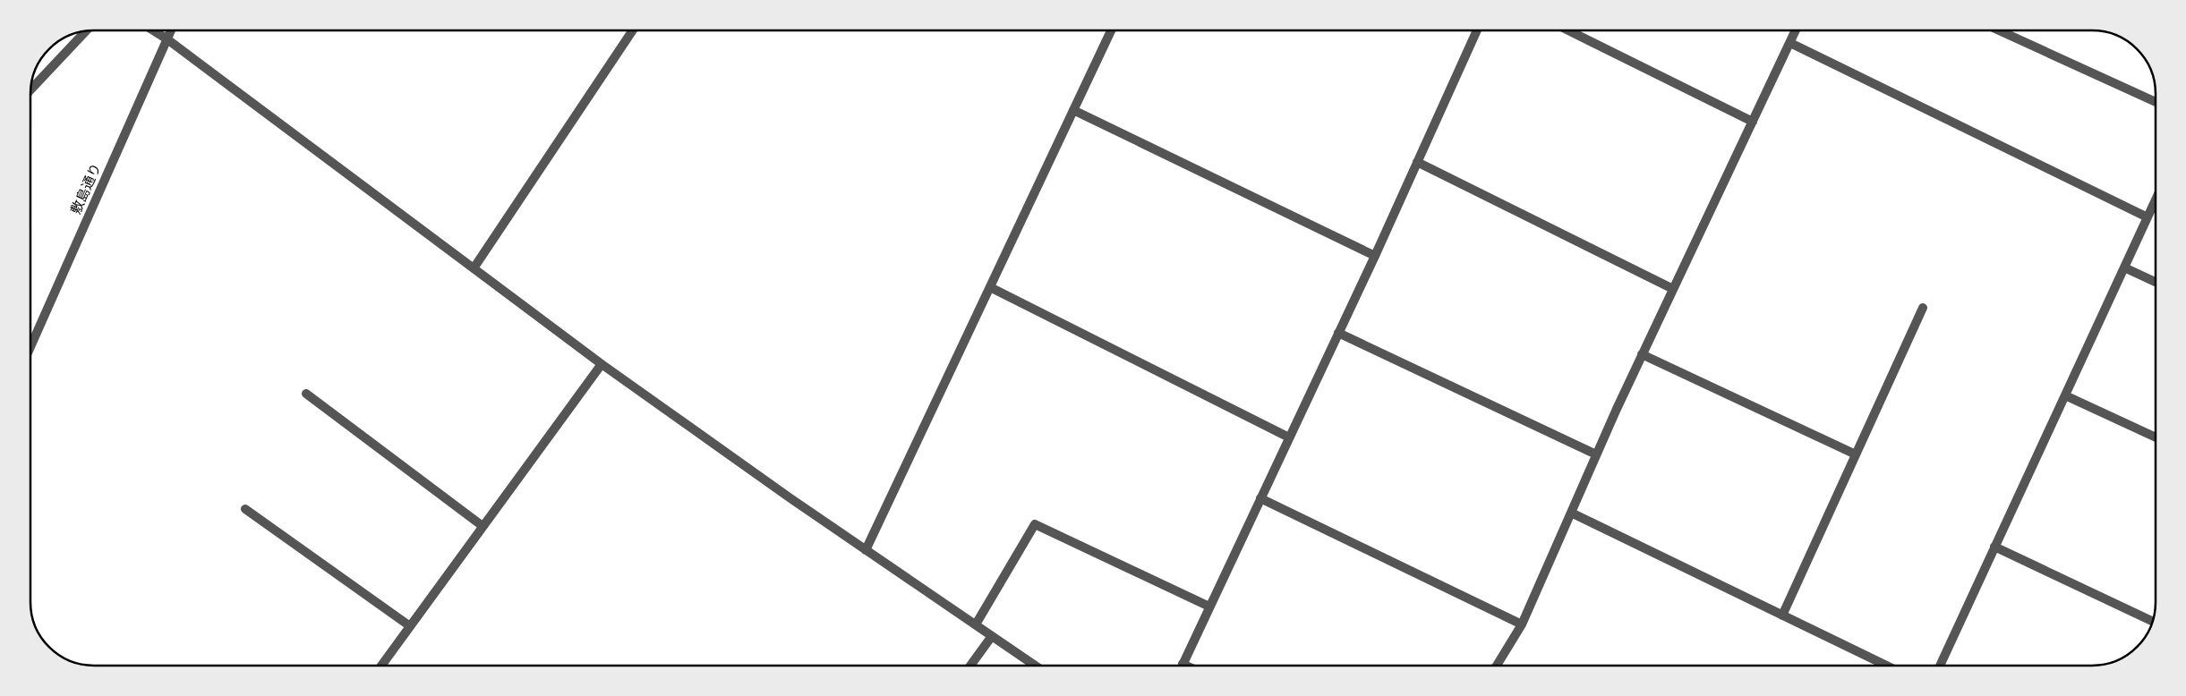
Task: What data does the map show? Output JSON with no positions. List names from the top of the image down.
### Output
{
  "streets": {
    "street": ["敷島通り"]
  }
}
